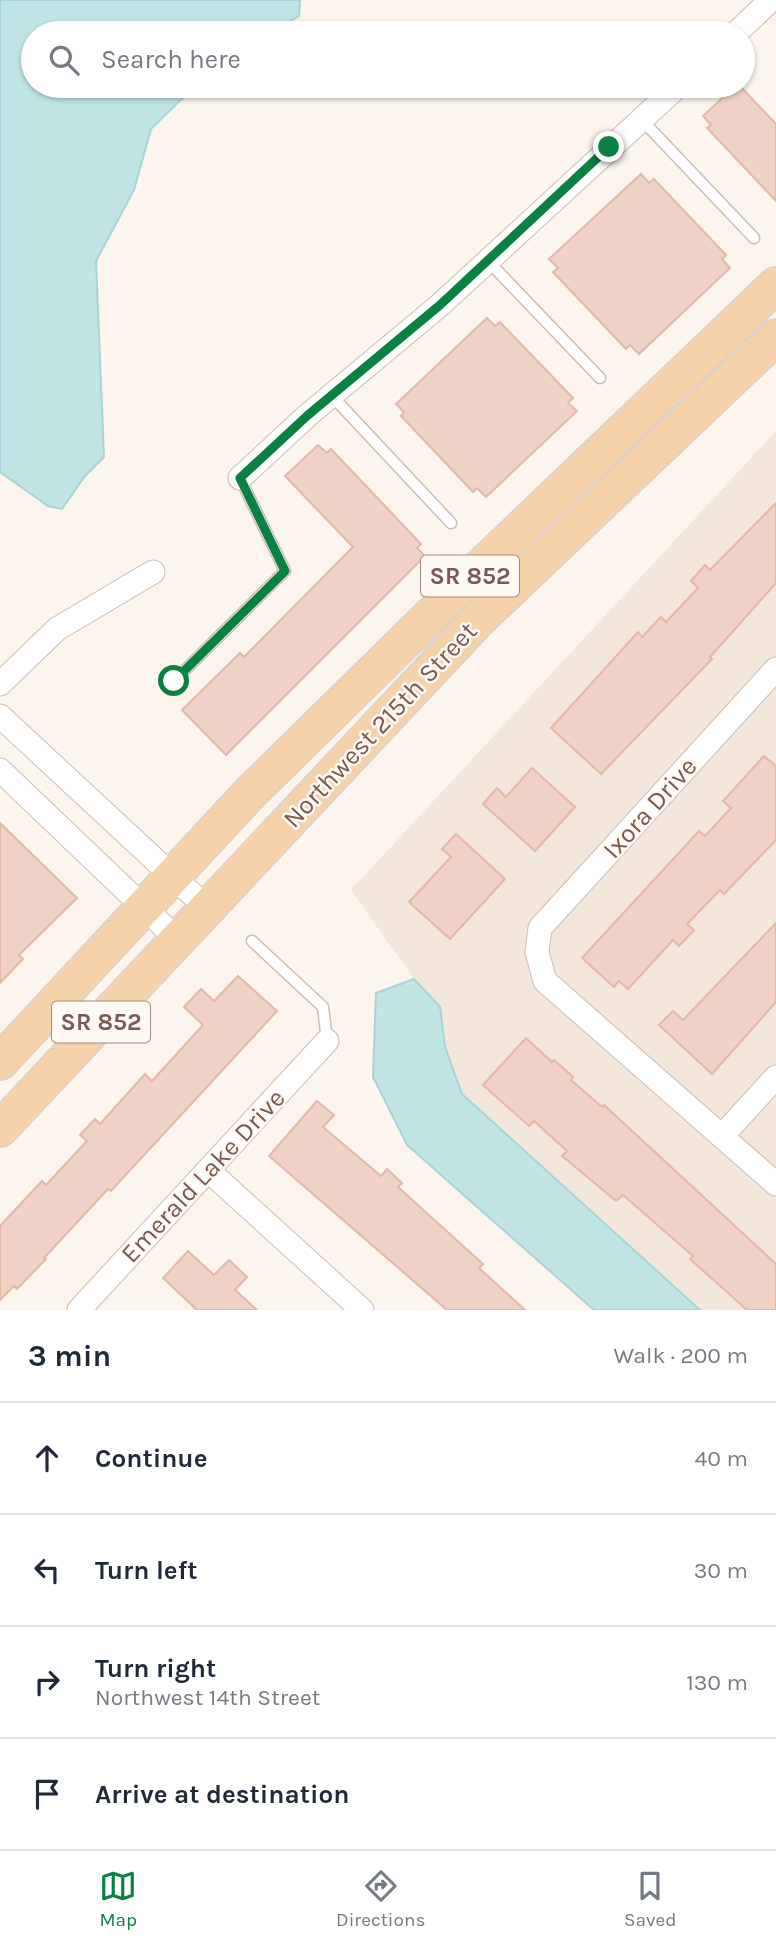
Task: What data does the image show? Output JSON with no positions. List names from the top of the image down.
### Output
{
  "streets": {
    "main road": ["SR 852", "Northwest 215th Street"],
    "street": ["Ixora Drive", "Emerald Lake Drive"]
  },
  "page": {
    "search": "Search here",
    "heading": ["3 min", "Walk · 200 m"],
    "list": [
      ["Continue", "40 m"],
      ["Turn left", "30 m"],
      ["Turn right", "Northwest 14th Street", "130 m"],
      "Arrive at destination"
    ],
    "nav": ["Map", "Directions", "Saved"]
  }
}
